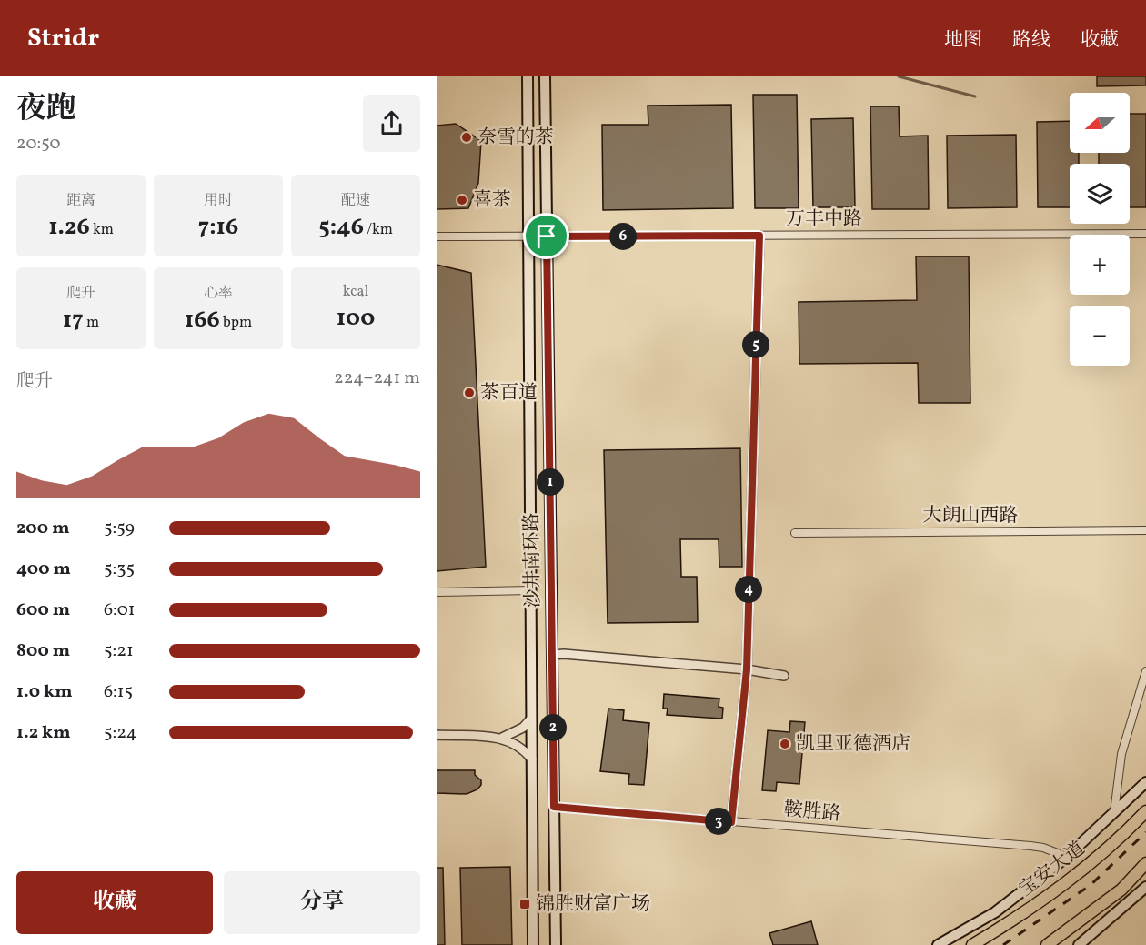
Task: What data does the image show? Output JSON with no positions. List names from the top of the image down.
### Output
{
  "streets": {
    "main road": ["沙井南环路", "宝安大道"],
    "street": ["万丰中路", "大朗山西路", "鞍胜路"]
  },
  "crossings": [
    ["万丰中路", "沙井南环路"],
    ["沙井南环路", "鞍胜路"]
  ],
  "places": {
    "other": [
      "奈雪的茶",
      "喜茶",
      "茶百道",
      "凯里亚德酒店"
    ],
    "transit": ["锦胜财富广场"]
  },
  "north": "left",
  "page": {
    "header": "Stridr",
    "nav": ["地图", "路线", "收藏"],
    "heading": ["夜跑", "20:50"],
    "map_buttons": ["+", "−"],
    "stats": [
      ["距离", "1.26 km"],
      ["用时", "7:16"],
      ["配速", "5:46 /km"],
      ["爬升", "17 m"],
      ["心率", "166 bpm"],
      ["kcal", "100"]
    ],
    "pins": [
      "6",
      "5",
      "1",
      "4",
      "2",
      "3"
    ],
    "chart": ["爬升", "224–241 m"],
    "list": [
      {
        "name": "200 m",
        "note": "5:59"
      },
      {
        "name": "400 m",
        "note": "5:35"
      },
      {
        "name": "600 m",
        "note": "6:01"
      },
      {
        "name": "800 m",
        "note": "5:21"
      },
      {
        "name": "1.0 km",
        "note": "6:15"
      },
      {
        "name": "1.2 km",
        "note": "5:24"
      }
    ],
    "buttons": ["收藏", "分享"]
  }
}
